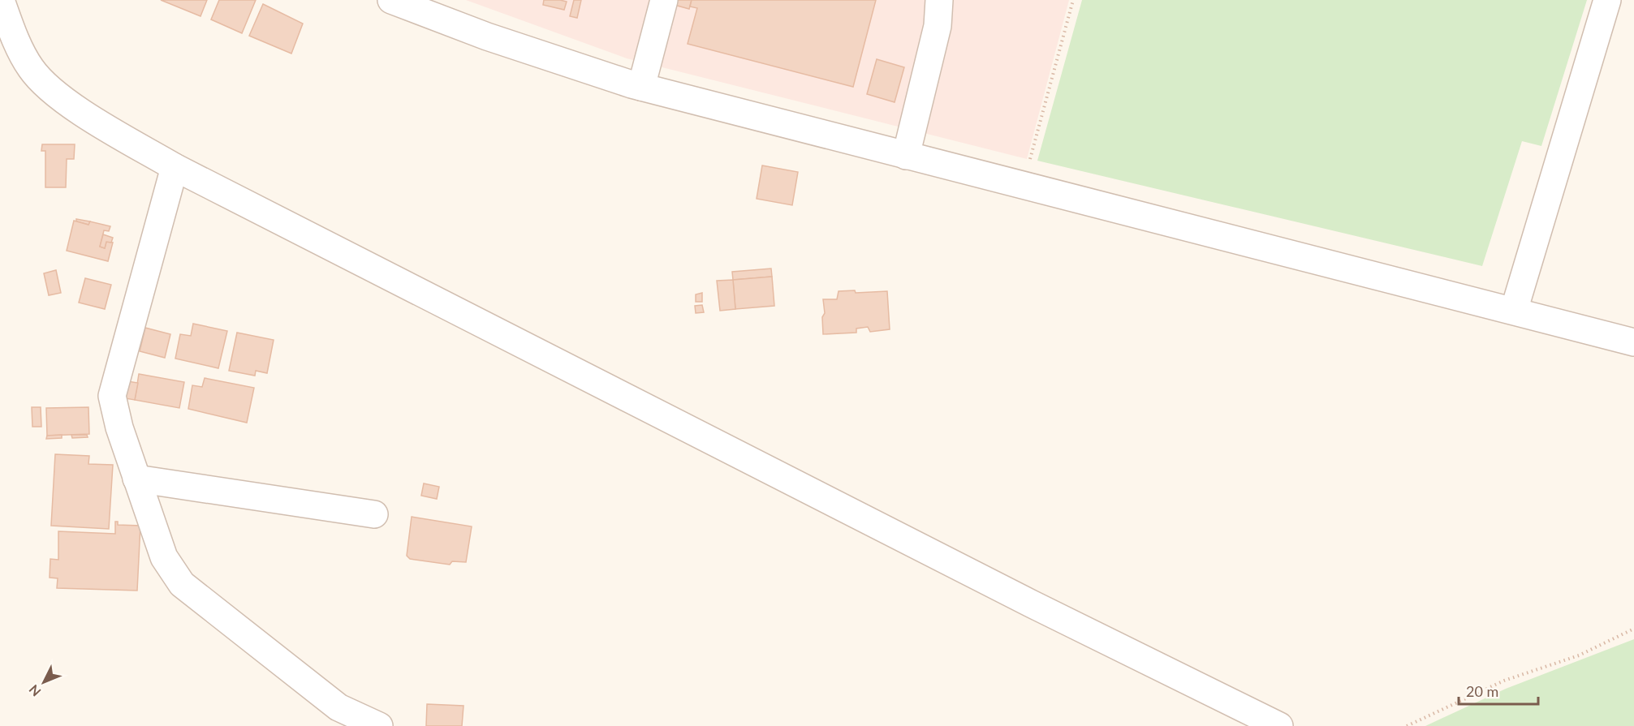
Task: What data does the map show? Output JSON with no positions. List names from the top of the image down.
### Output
{
  "scale_bar": "20 m",
  "north": "bottom left"
}
